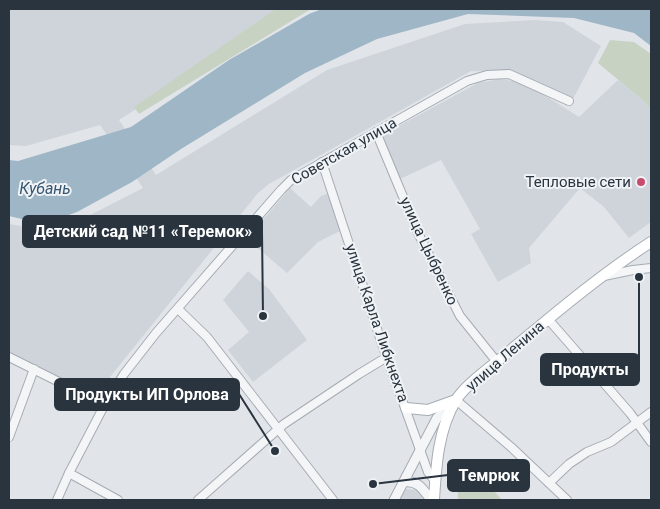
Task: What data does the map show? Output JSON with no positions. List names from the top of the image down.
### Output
{
  "streets": {
    "main road": ["улица Ленина"],
    "street": ["Советская улица", "улица Цыбренко", "улица Карла Либкнехта"]
  },
  "crossings": [
    ["Советская улица", "улица Цыбренко"],
    ["Советская улица", "улица Карла Либкнехта"],
    ["улица Цыбренко", "улица Ленина"],
    ["улица Карла Либкнехта", "улица Ленина"]
  ],
  "water": ["Кубань"],
  "places": [
    "Тепловые сети",
    "Продукты",
    "Детский сад №11 «Теремок»",
    "Продукты ИП Орлова",
    "Темрюк"
  ]
}
